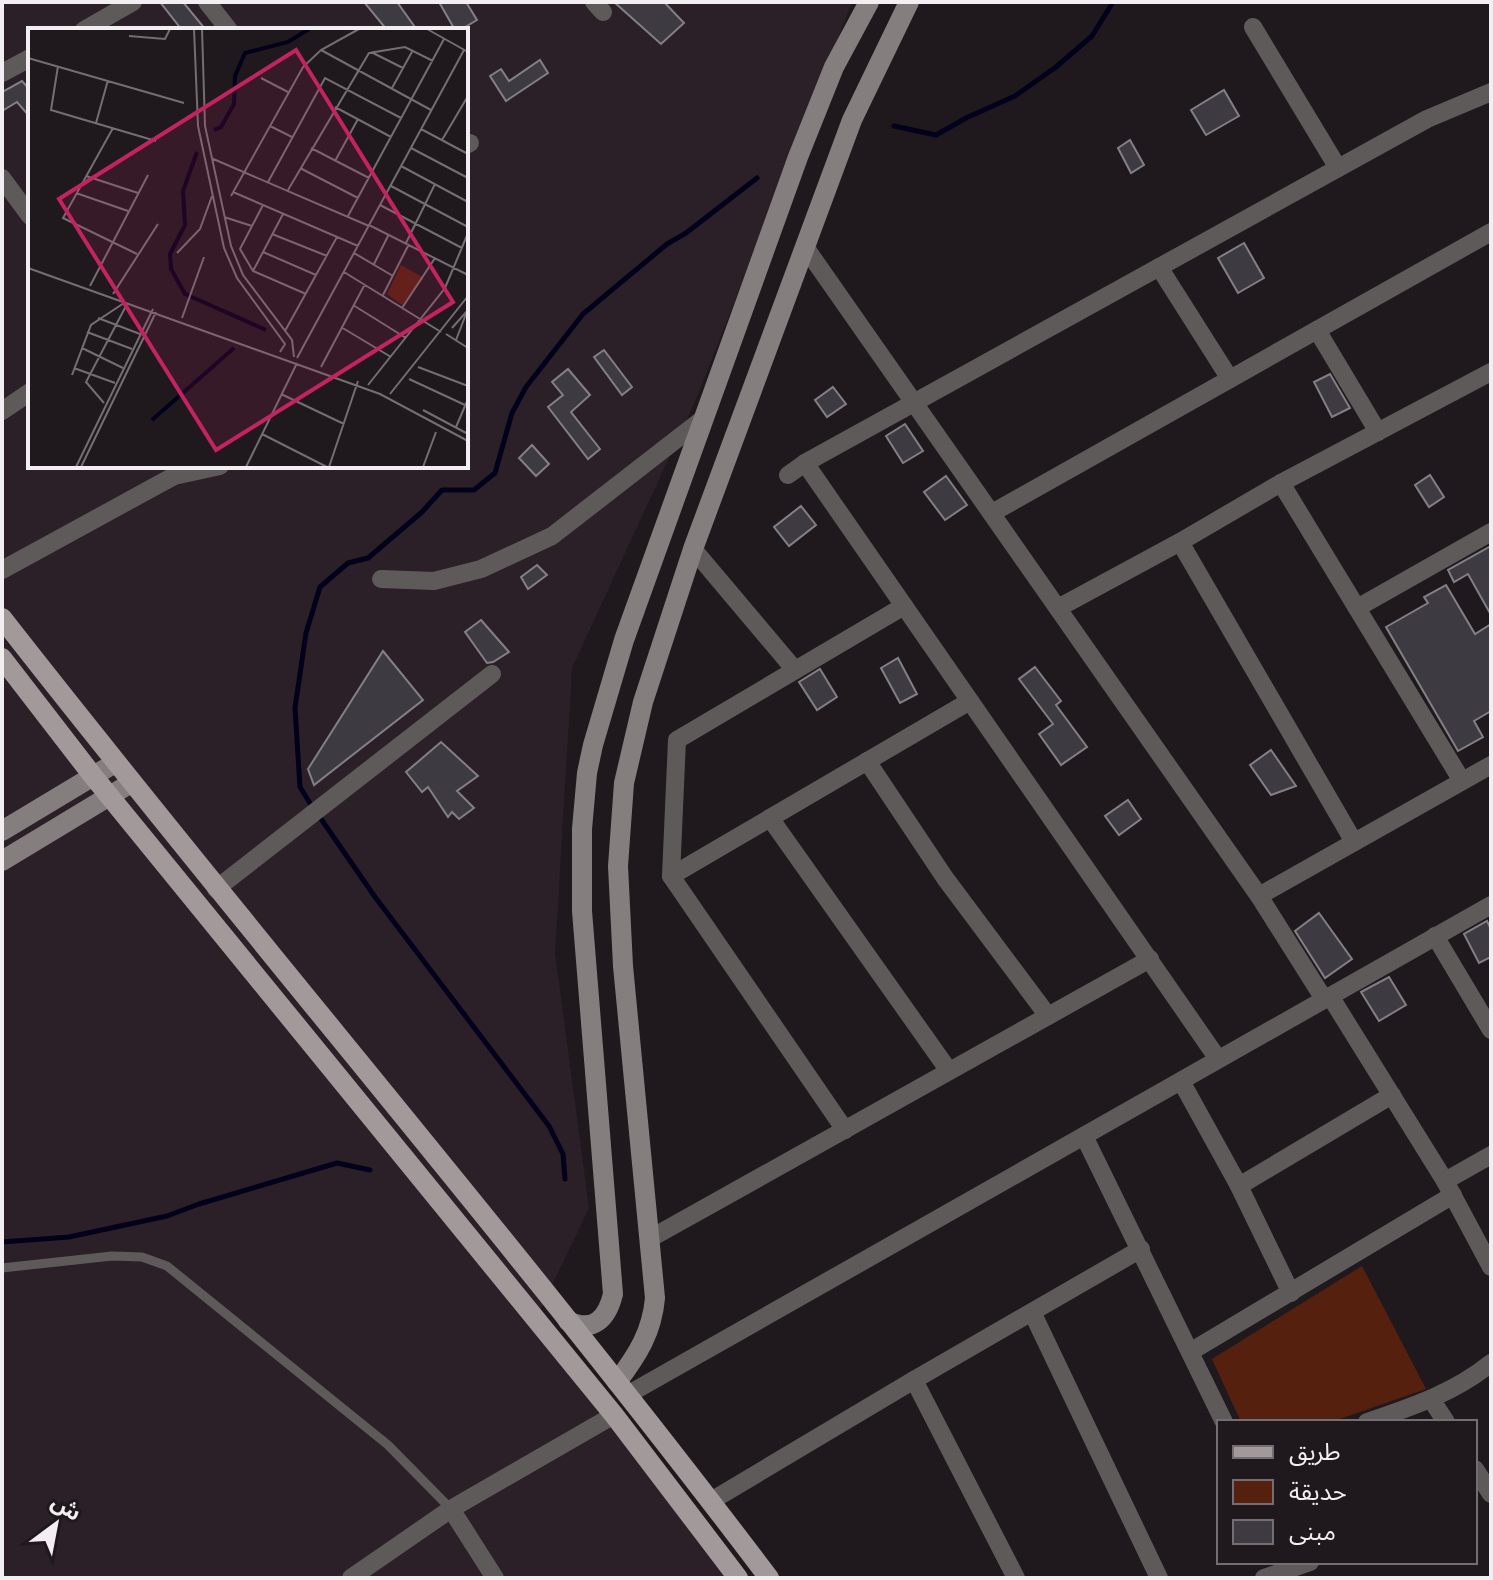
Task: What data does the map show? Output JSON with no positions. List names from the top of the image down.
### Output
{
  "legend": ["طريق", "حديقة", "مبنى"],
  "north": "top right"
}
